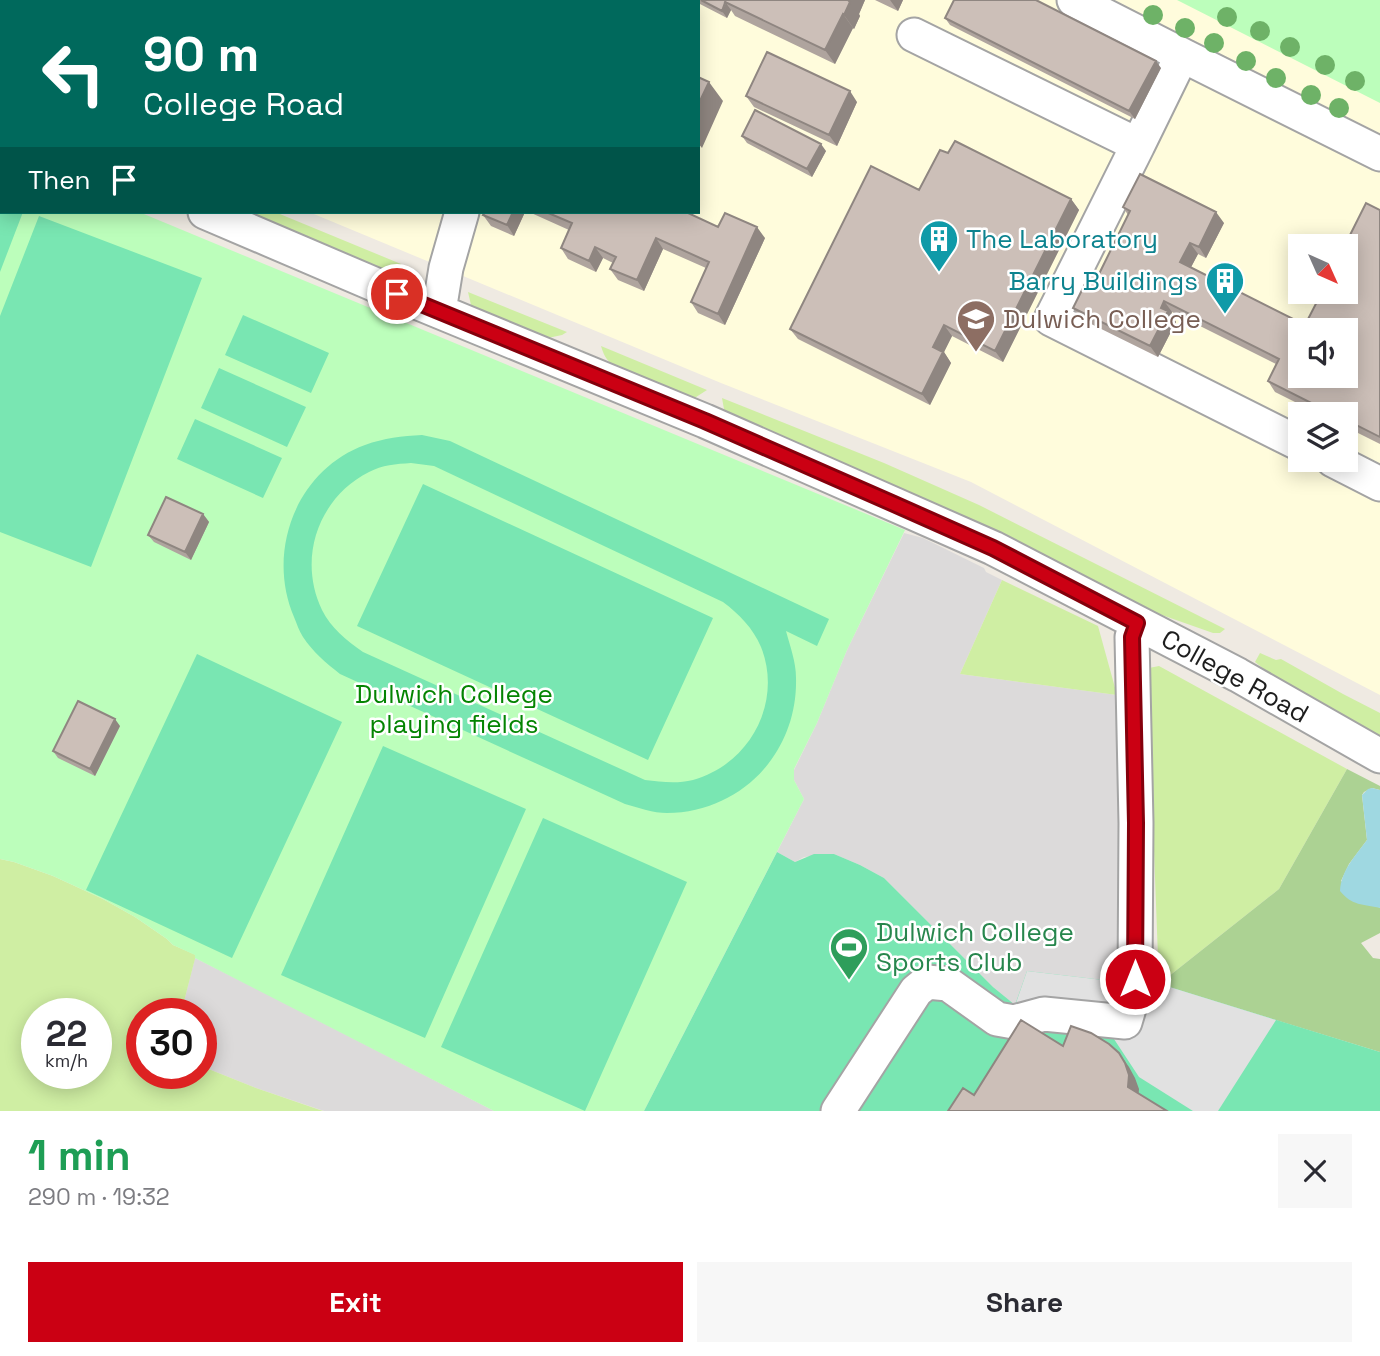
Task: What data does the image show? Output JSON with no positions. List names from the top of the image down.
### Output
{
  "streets": {
    "street": ["College Road"]
  },
  "parks": ["Dulwich College playing fields"],
  "places": {
    "building": ["The Laboratory", "Barry Buildings"],
    "school or university": ["Dulwich College"],
    "sports": ["Dulwich College Sports Club"]
  },
  "north": "bottom right",
  "page": {
    "turn": ["90 m", "College Road"],
    "then": "Then",
    "speed": "22 km/h",
    "limit": "30",
    "heading": ["1 min", "290 m · 19:32"],
    "buttons": ["Exit", "Share"]
  }
}
